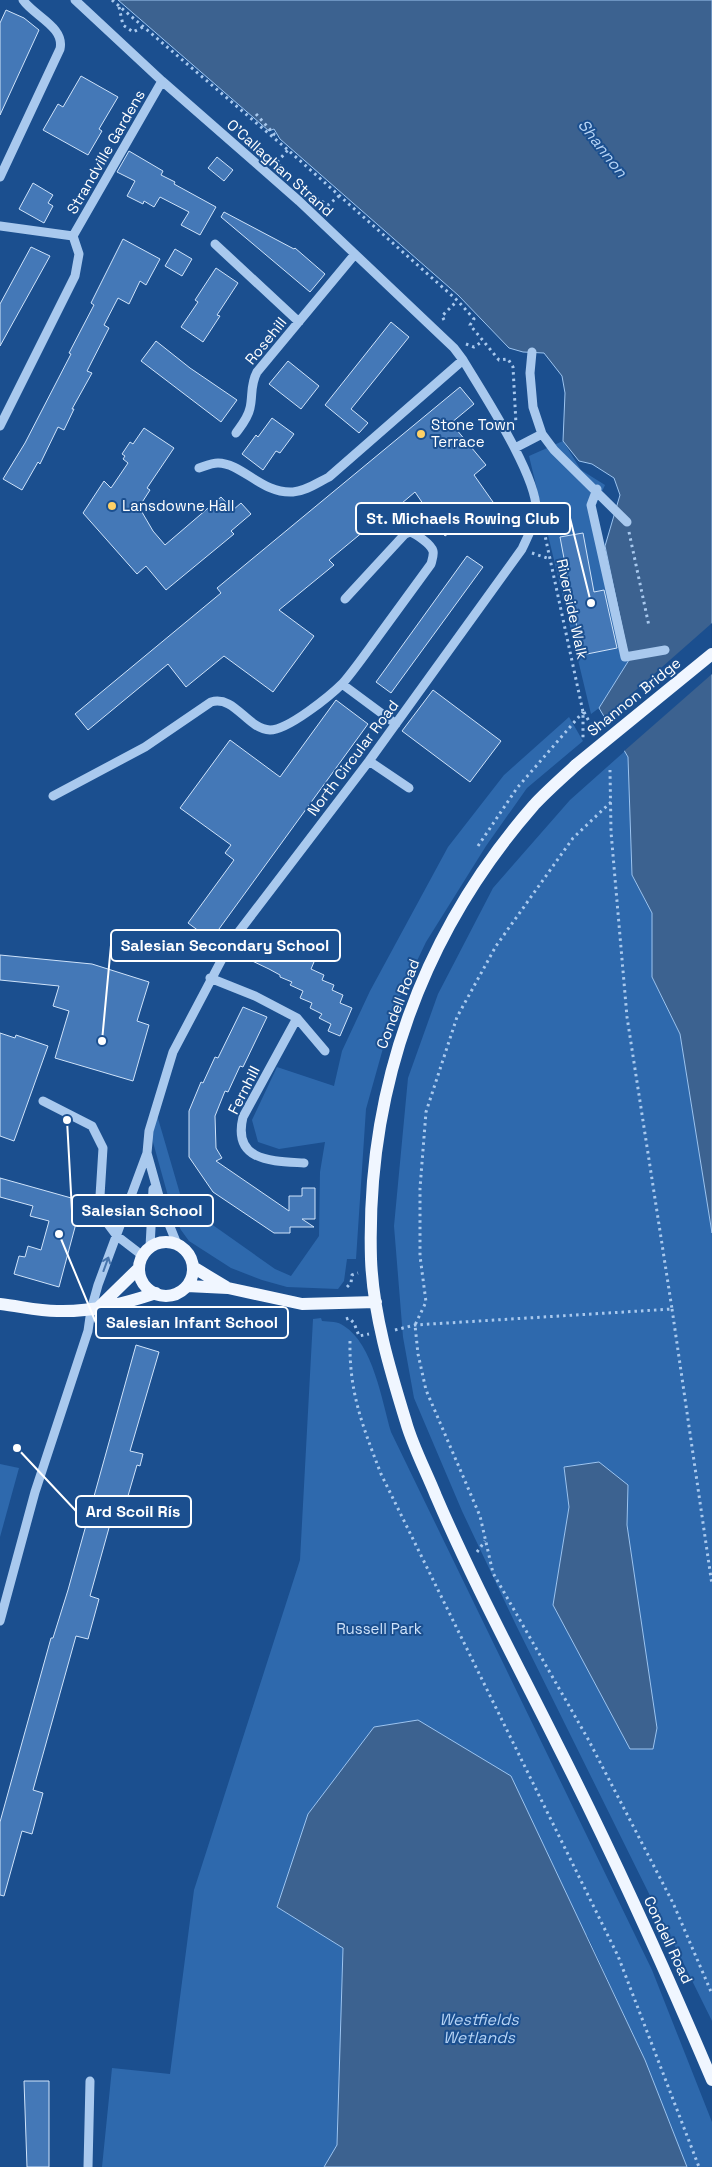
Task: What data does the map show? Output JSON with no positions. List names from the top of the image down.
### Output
{
  "streets": {
    "main road": ["Shannon Bridge", "Condell Road"],
    "street": [
      "Strandville Gardens",
      "O'Callaghan Strand",
      "Rosehill",
      "North Circular Road",
      "Fernhill"
    ],
    "path": ["Riverside Walk"]
  },
  "crossings": [
    ["Strandville Gardens", "O'Callaghan Strand"],
    ["O'Callaghan Strand", "Rosehill"],
    ["Riverside Walk", "North Circular Road"],
    ["Shannon Bridge", "Condell Road"]
  ],
  "water": ["Shannon", "Westfields Wetlands"],
  "parks": ["Russell Park"],
  "places": [
    "Stone Town Terrace",
    "Lansdowne Hall",
    "St. Michaels Rowing Club",
    "Salesian Secondary School",
    "Salesian School",
    "Salesian Infant School",
    "Ard Scoil Rís"
  ]
}
